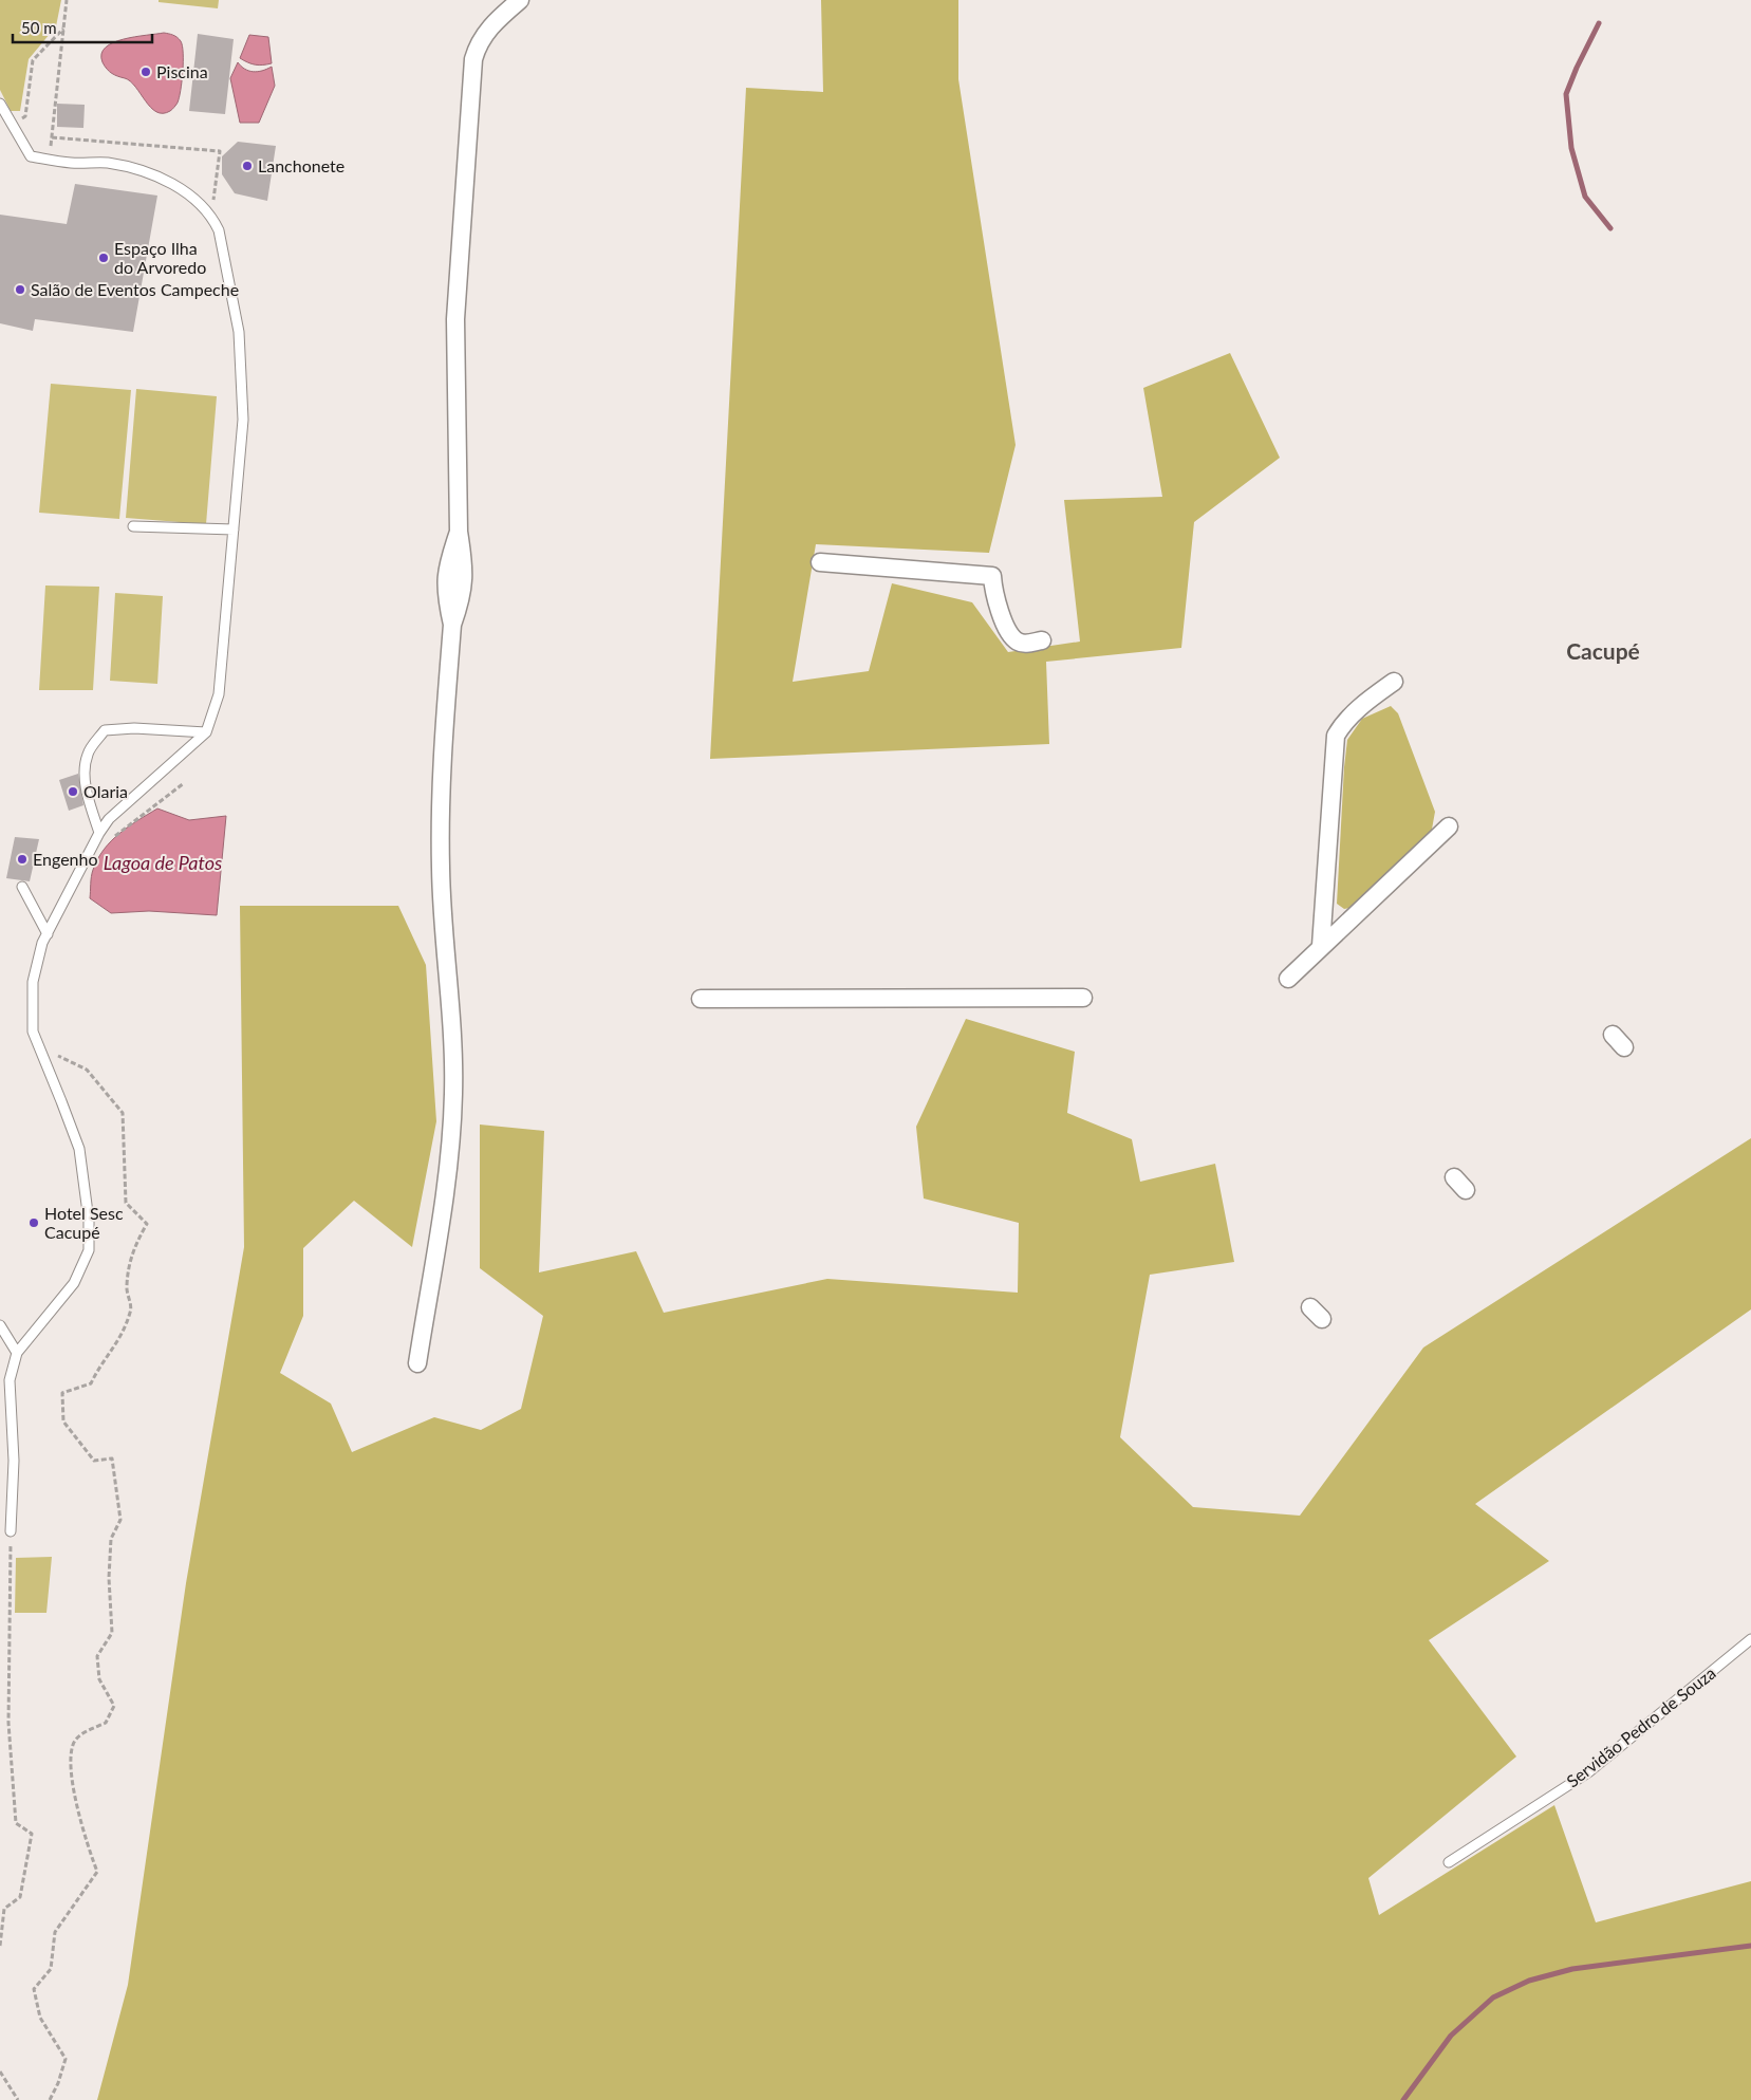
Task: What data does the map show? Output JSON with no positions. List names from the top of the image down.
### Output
{
  "streets": {
    "lane": ["Servidão Pedro de Souza"]
  },
  "districts": ["Cacupé"],
  "water": ["Lagoa de Patos"],
  "places": [
    "Piscina",
    "Lanchonete",
    "Espaço Ilha do Arvoredo",
    "Salão de Eventos Campeche",
    "Olaria",
    "Engenho",
    "Hotel Sesc Cacupé"
  ],
  "scale_bar": "50 m"
}
